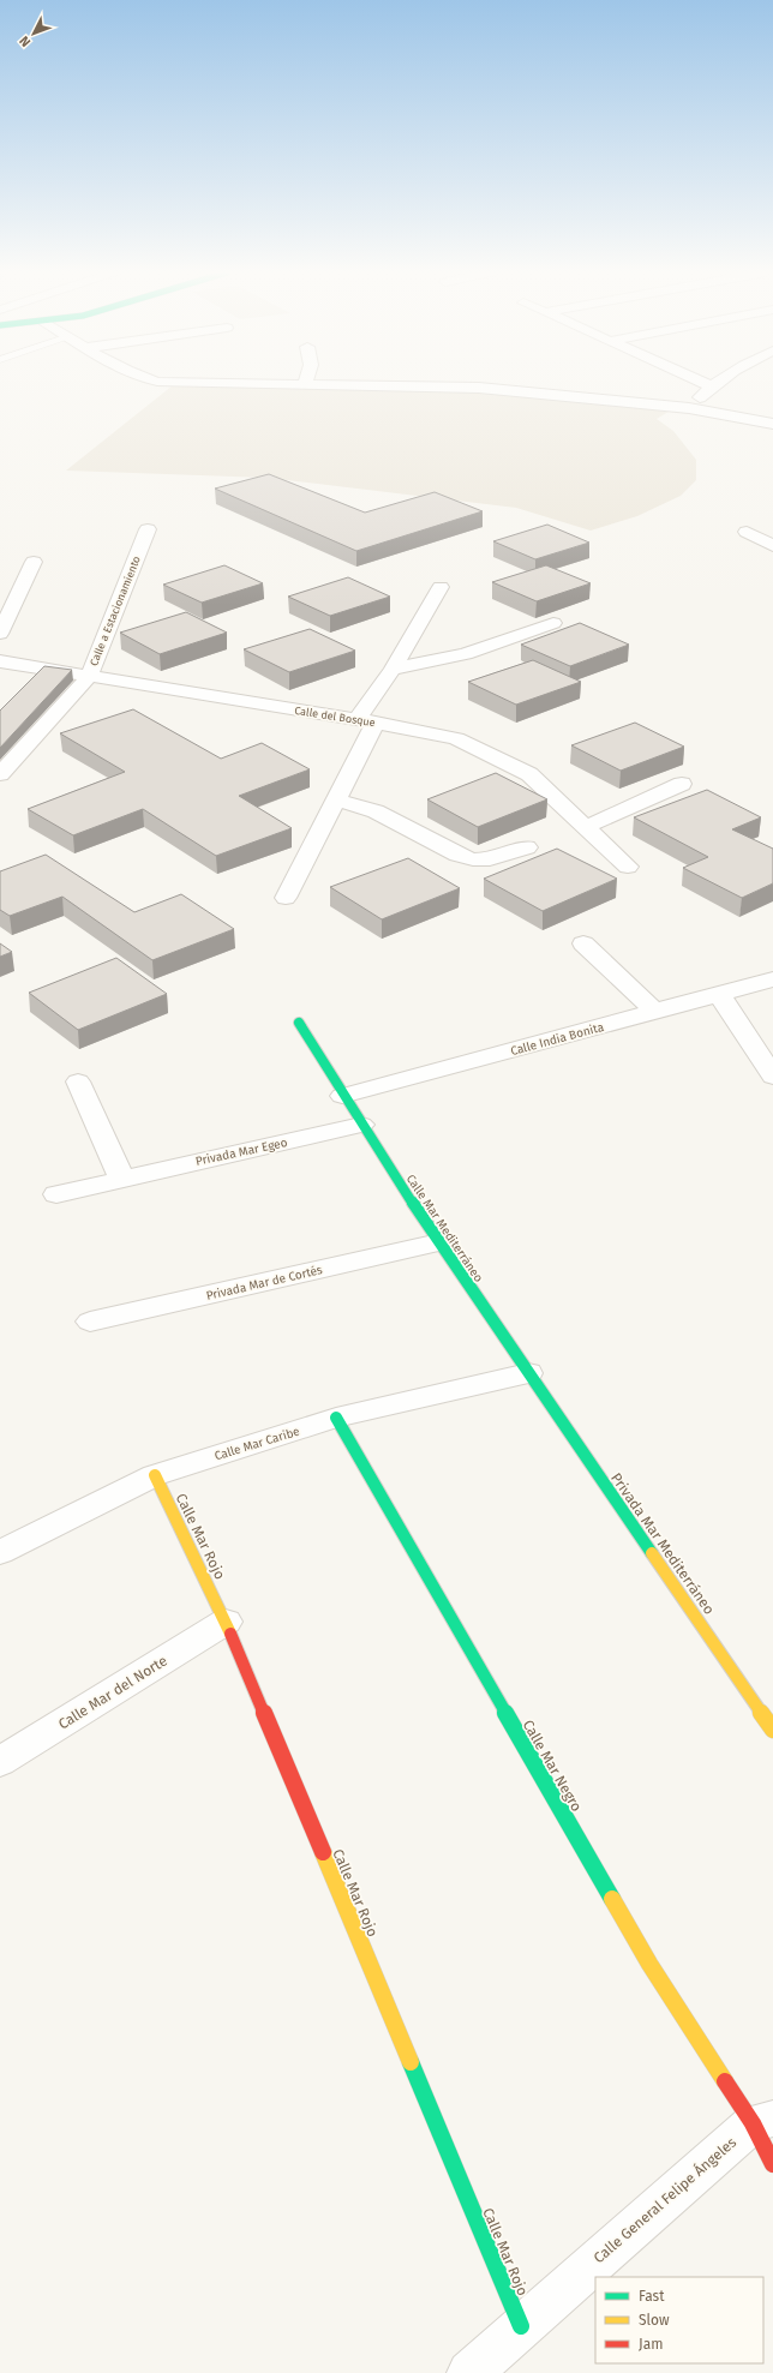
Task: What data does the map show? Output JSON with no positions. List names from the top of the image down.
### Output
{
  "streets": {
    "street": [
      "Calle a Estacionamiento",
      "Calle del Bosque",
      "Calle India Bonita",
      "Privada Mar Egeo",
      "Calle Mar Mediterráneo",
      "Privada Mar de Cortés",
      "Calle Mar Caribe",
      "Calle Mar Rojo",
      "Privada Mar Mediterráneo",
      "Calle Mar del Norte",
      "Calle Mar Negro",
      "Calle General Felipe Ángeles"
    ]
  },
  "crossings": [
    ["Calle a Estacionamiento", "Calle del Bosque"],
    ["Calle India Bonita", "Calle Mar Mediterráneo"],
    ["Privada Mar Egeo", "Calle Mar Mediterráneo"],
    ["Calle Mar Mediterráneo", "Privada Mar de Cortés"],
    ["Calle Mar Mediterráneo", "Calle Mar Caribe"],
    ["Calle Mar Mediterráneo", "Privada Mar Mediterráneo"],
    ["Calle Mar Caribe", "Calle Mar Rojo"],
    ["Calle Mar Caribe", "Privada Mar Mediterráneo"],
    ["Calle Mar Caribe", "Calle Mar Negro"],
    ["Calle Mar Rojo", "Calle Mar del Norte"],
    ["Calle Mar Rojo", "Calle General Felipe Ángeles"],
    ["Calle Mar Negro", "Calle General Felipe Ángeles"]
  ],
  "legend": ["Fast", "Slow", "Jam"],
  "north": "bottom left"
}
